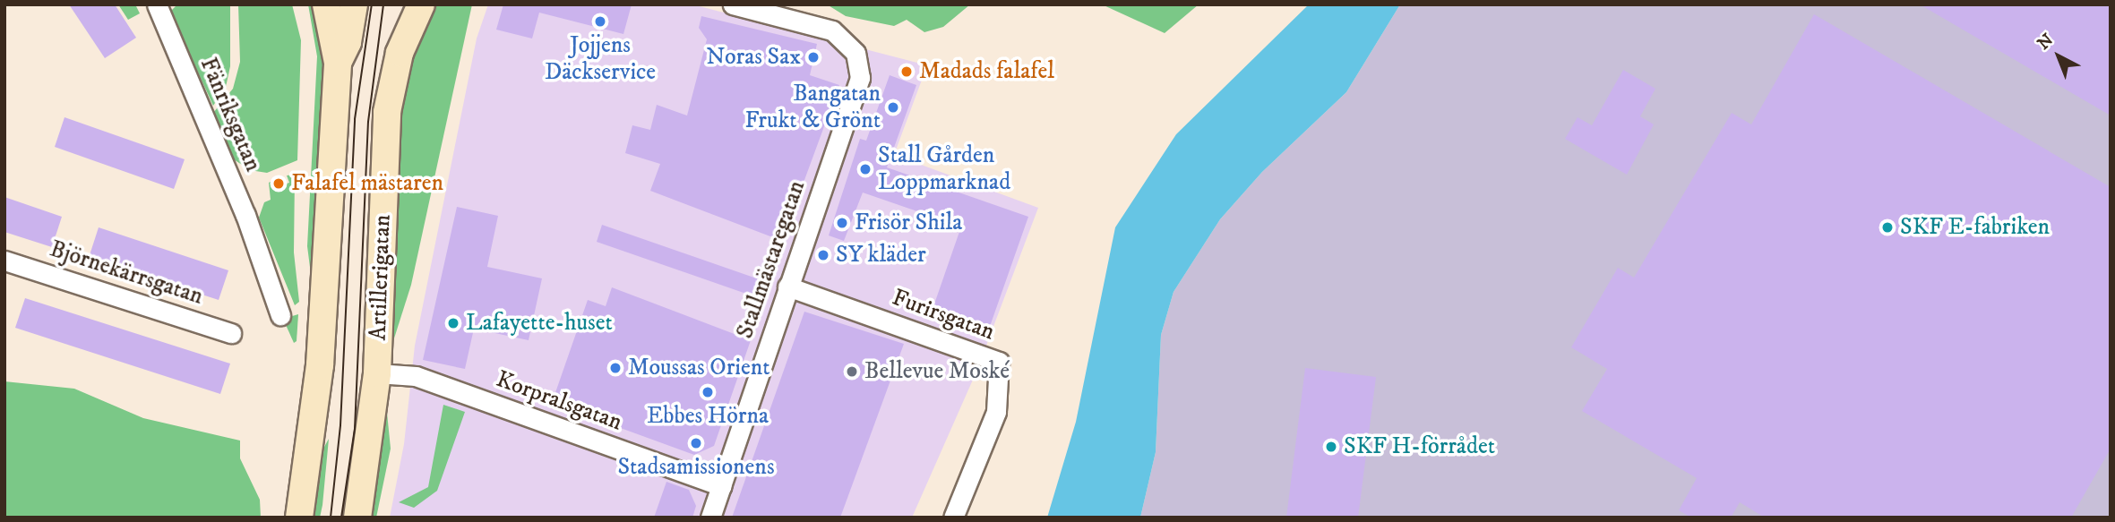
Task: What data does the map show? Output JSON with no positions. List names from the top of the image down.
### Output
{
  "streets": {
    "main road": ["Artillerigatan"],
    "street": [
      "Fänriksgatan",
      "Stallmästaregatan",
      "Björnekärrsgatan",
      "Furirsgatan",
      "Korpralsgatan"
    ]
  },
  "crossings": [
    ["Stallmästaregatan", "Furirsgatan"],
    ["Stallmästaregatan", "Korpralsgatan"],
    ["Artillerigatan", "Korpralsgatan"]
  ],
  "places": [
    "Jojjens Däckservice",
    "Noras Sax",
    "Madads falafel",
    "Bangatan Frukt & Grönt",
    "Stall Gården Loppmarknad",
    "Falafel mästaren",
    "Frisör Shila",
    "SKF E-fabriken",
    "SY kläder",
    "Lafayette-huset",
    "Moussas Orient",
    "Bellevue Moské",
    "Ebbes Hörna",
    "Stadsamissionens",
    "SKF H-förrådet"
  ],
  "north": "top left"
}
